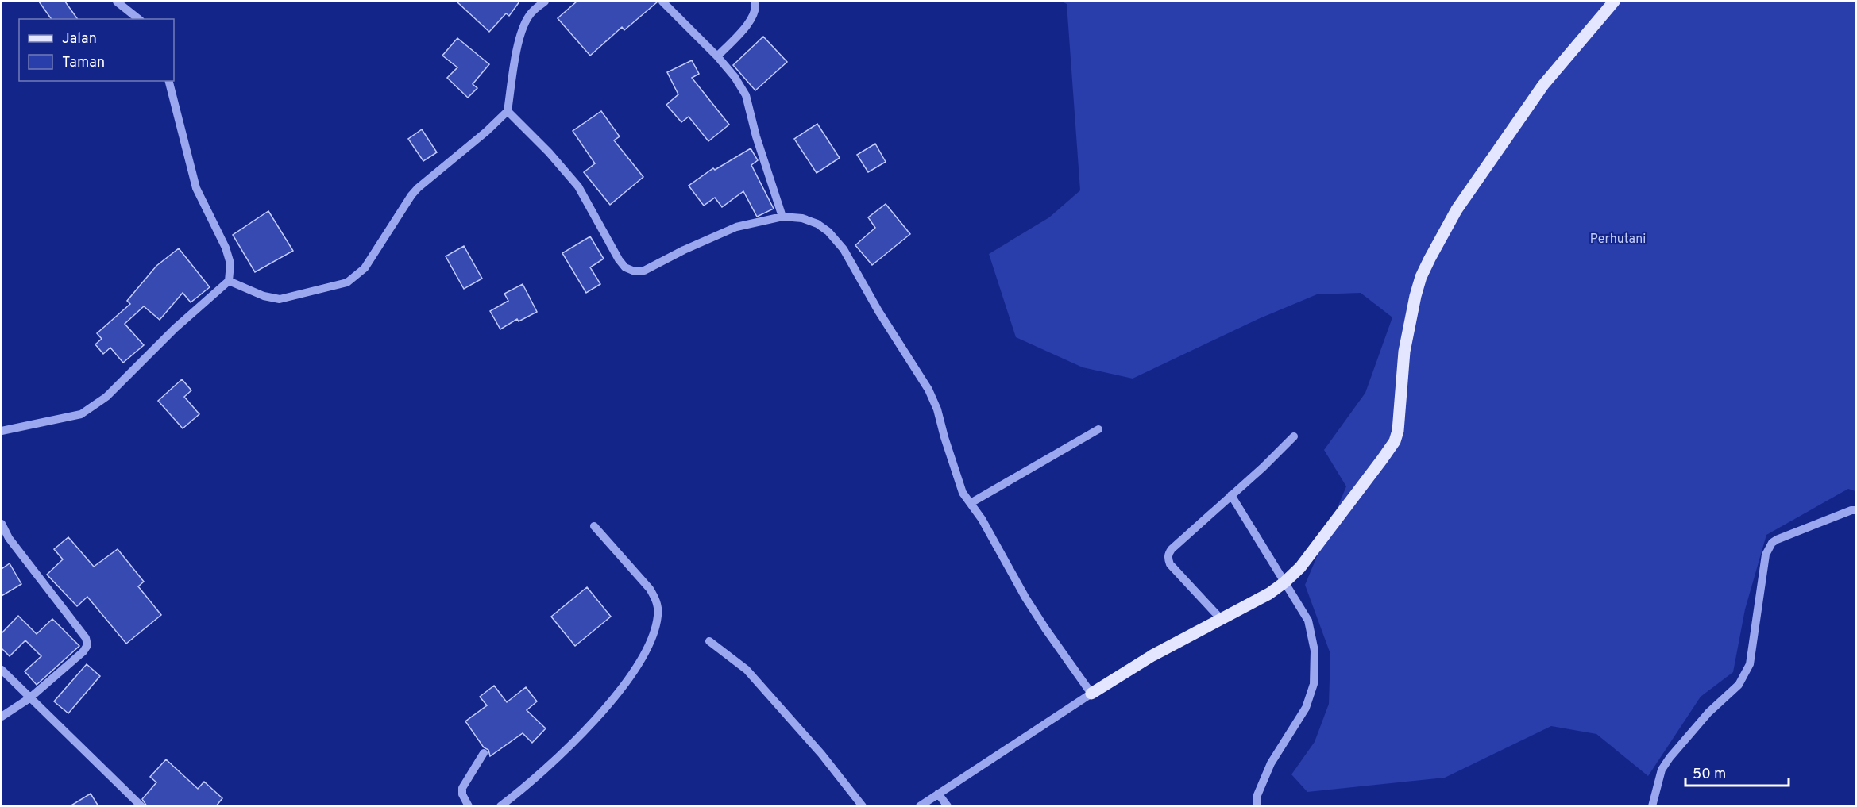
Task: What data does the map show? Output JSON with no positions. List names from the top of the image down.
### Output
{
  "parks": ["Perhutani"],
  "legend": ["Jalan", "Taman"],
  "scale_bar": "50 m"
}
